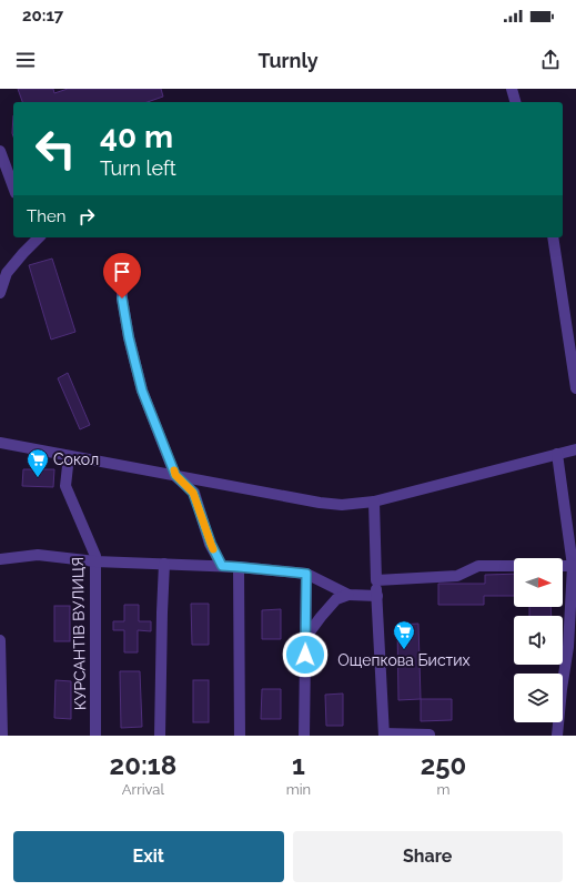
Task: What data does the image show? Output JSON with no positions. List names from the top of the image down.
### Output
{
  "streets": {
    "street": ["КУРСАНТІВ ВУЛИЦЯ"]
  },
  "places": {
    "supermarket": ["Сокол", "Ощепкова Бистих"]
  },
  "north": "right",
  "page": {
    "status": "20:17",
    "header": "Turnly",
    "turn": ["40 m", "Turn left"],
    "then": "Then",
    "eta": [
      "20:18",
      "Arrival",
      "1",
      "min",
      "250",
      "m"
    ],
    "buttons": ["Exit", "Share"]
  }
}
